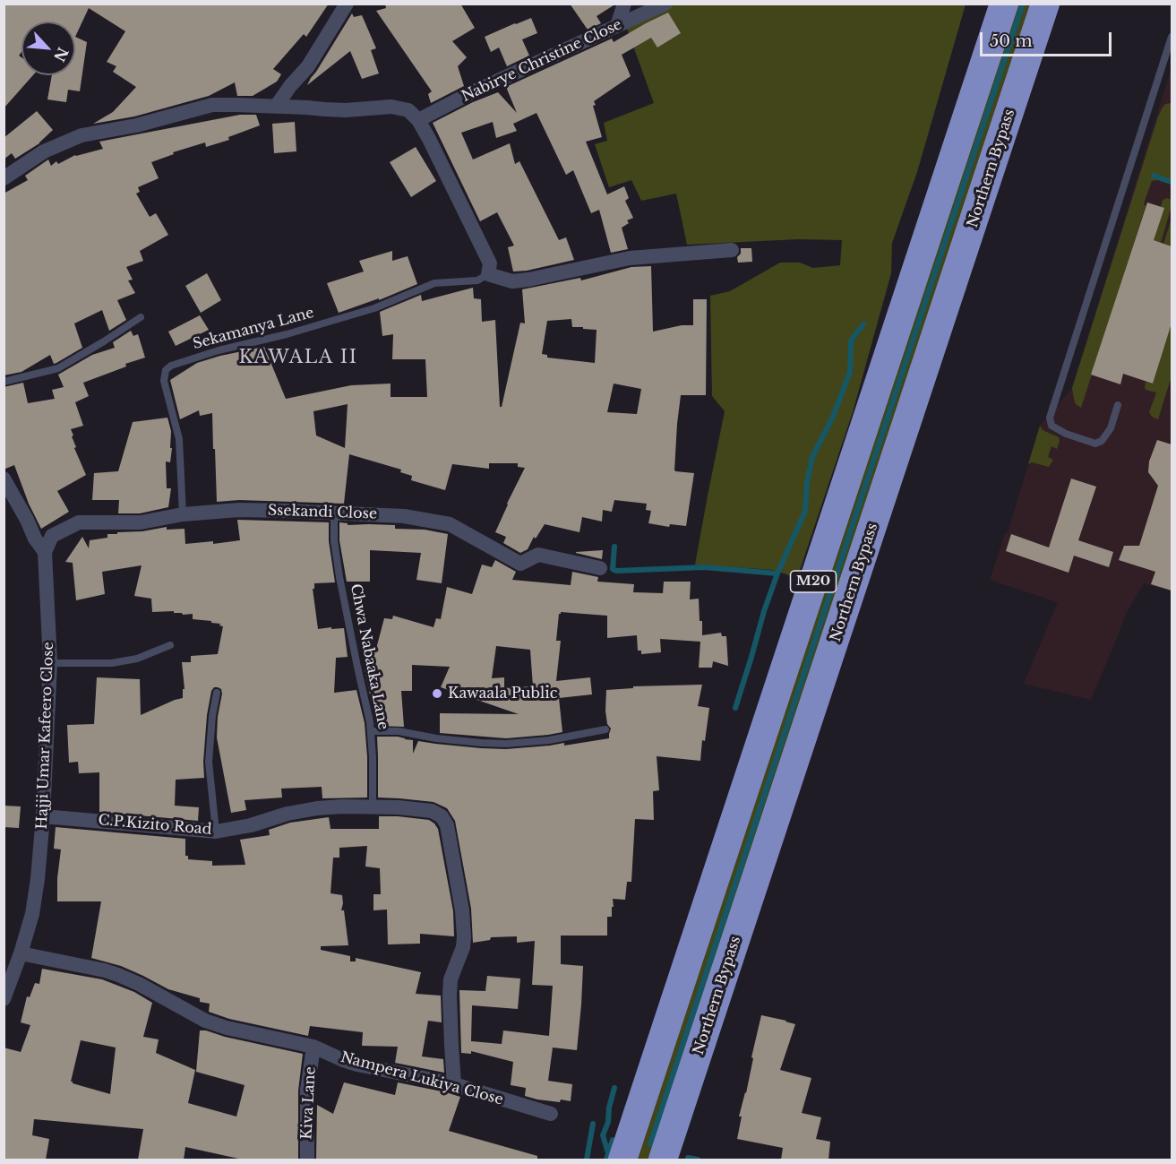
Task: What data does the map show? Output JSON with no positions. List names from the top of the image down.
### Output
{
  "streets": {
    "highway": ["Northern Bypass", "M20"],
    "street": [
      "Nabirye Christine Close",
      "Ssekandi Close",
      "Hajji Umar Kafeero Close",
      "C.P.Kizito Road",
      "Nampera Lukiya Close",
      "Kiva Lane"
    ],
    "lane": ["Sekamanya Lane", "Chwa Nabaaka Lane"]
  },
  "crossings": [
    ["Sekamanya Lane", "Ssekandi Close"],
    ["Ssekandi Close", "Chwa Nabaaka Lane"],
    ["Ssekandi Close", "Hajji Umar Kafeero Close"],
    ["Chwa Nabaaka Lane", "C.P.Kizito Road"],
    ["Hajji Umar Kafeero Close", "C.P.Kizito Road"],
    ["Hajji Umar Kafeero Close", "Nampera Lukiya Close"],
    ["C.P.Kizito Road", "Nampera Lukiya Close"],
    ["Nampera Lukiya Close", "Kiva Lane"]
  ],
  "districts": ["KAWALA II"],
  "places": ["Kawaala Public"],
  "scale_bar": "50 m",
  "north": "bottom right"
}
